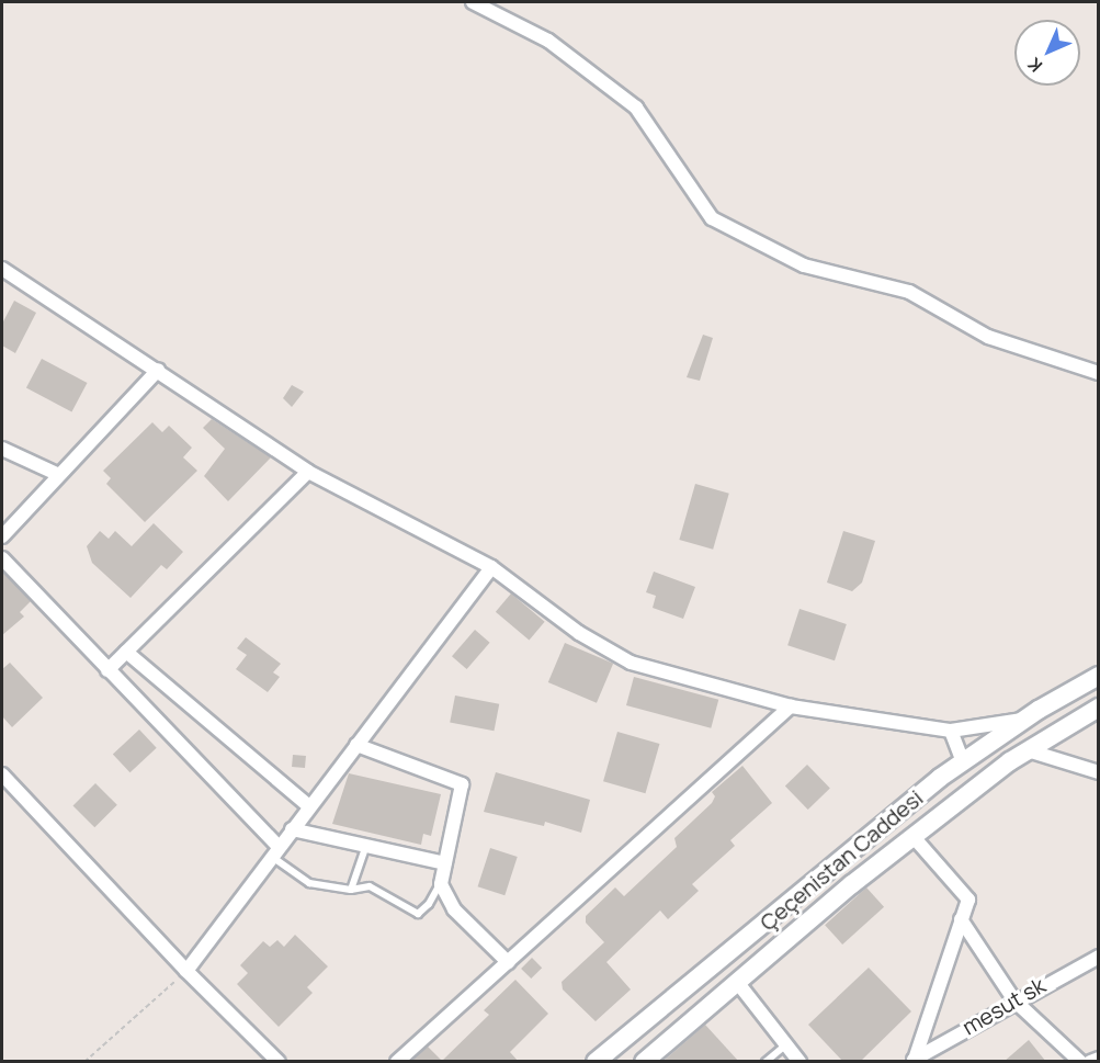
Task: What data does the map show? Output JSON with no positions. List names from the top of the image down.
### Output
{
  "streets": {
    "main road": ["Çeçenistan Caddesi"],
    "street": ["mesut sk"]
  },
  "north": "bottom left"
}
